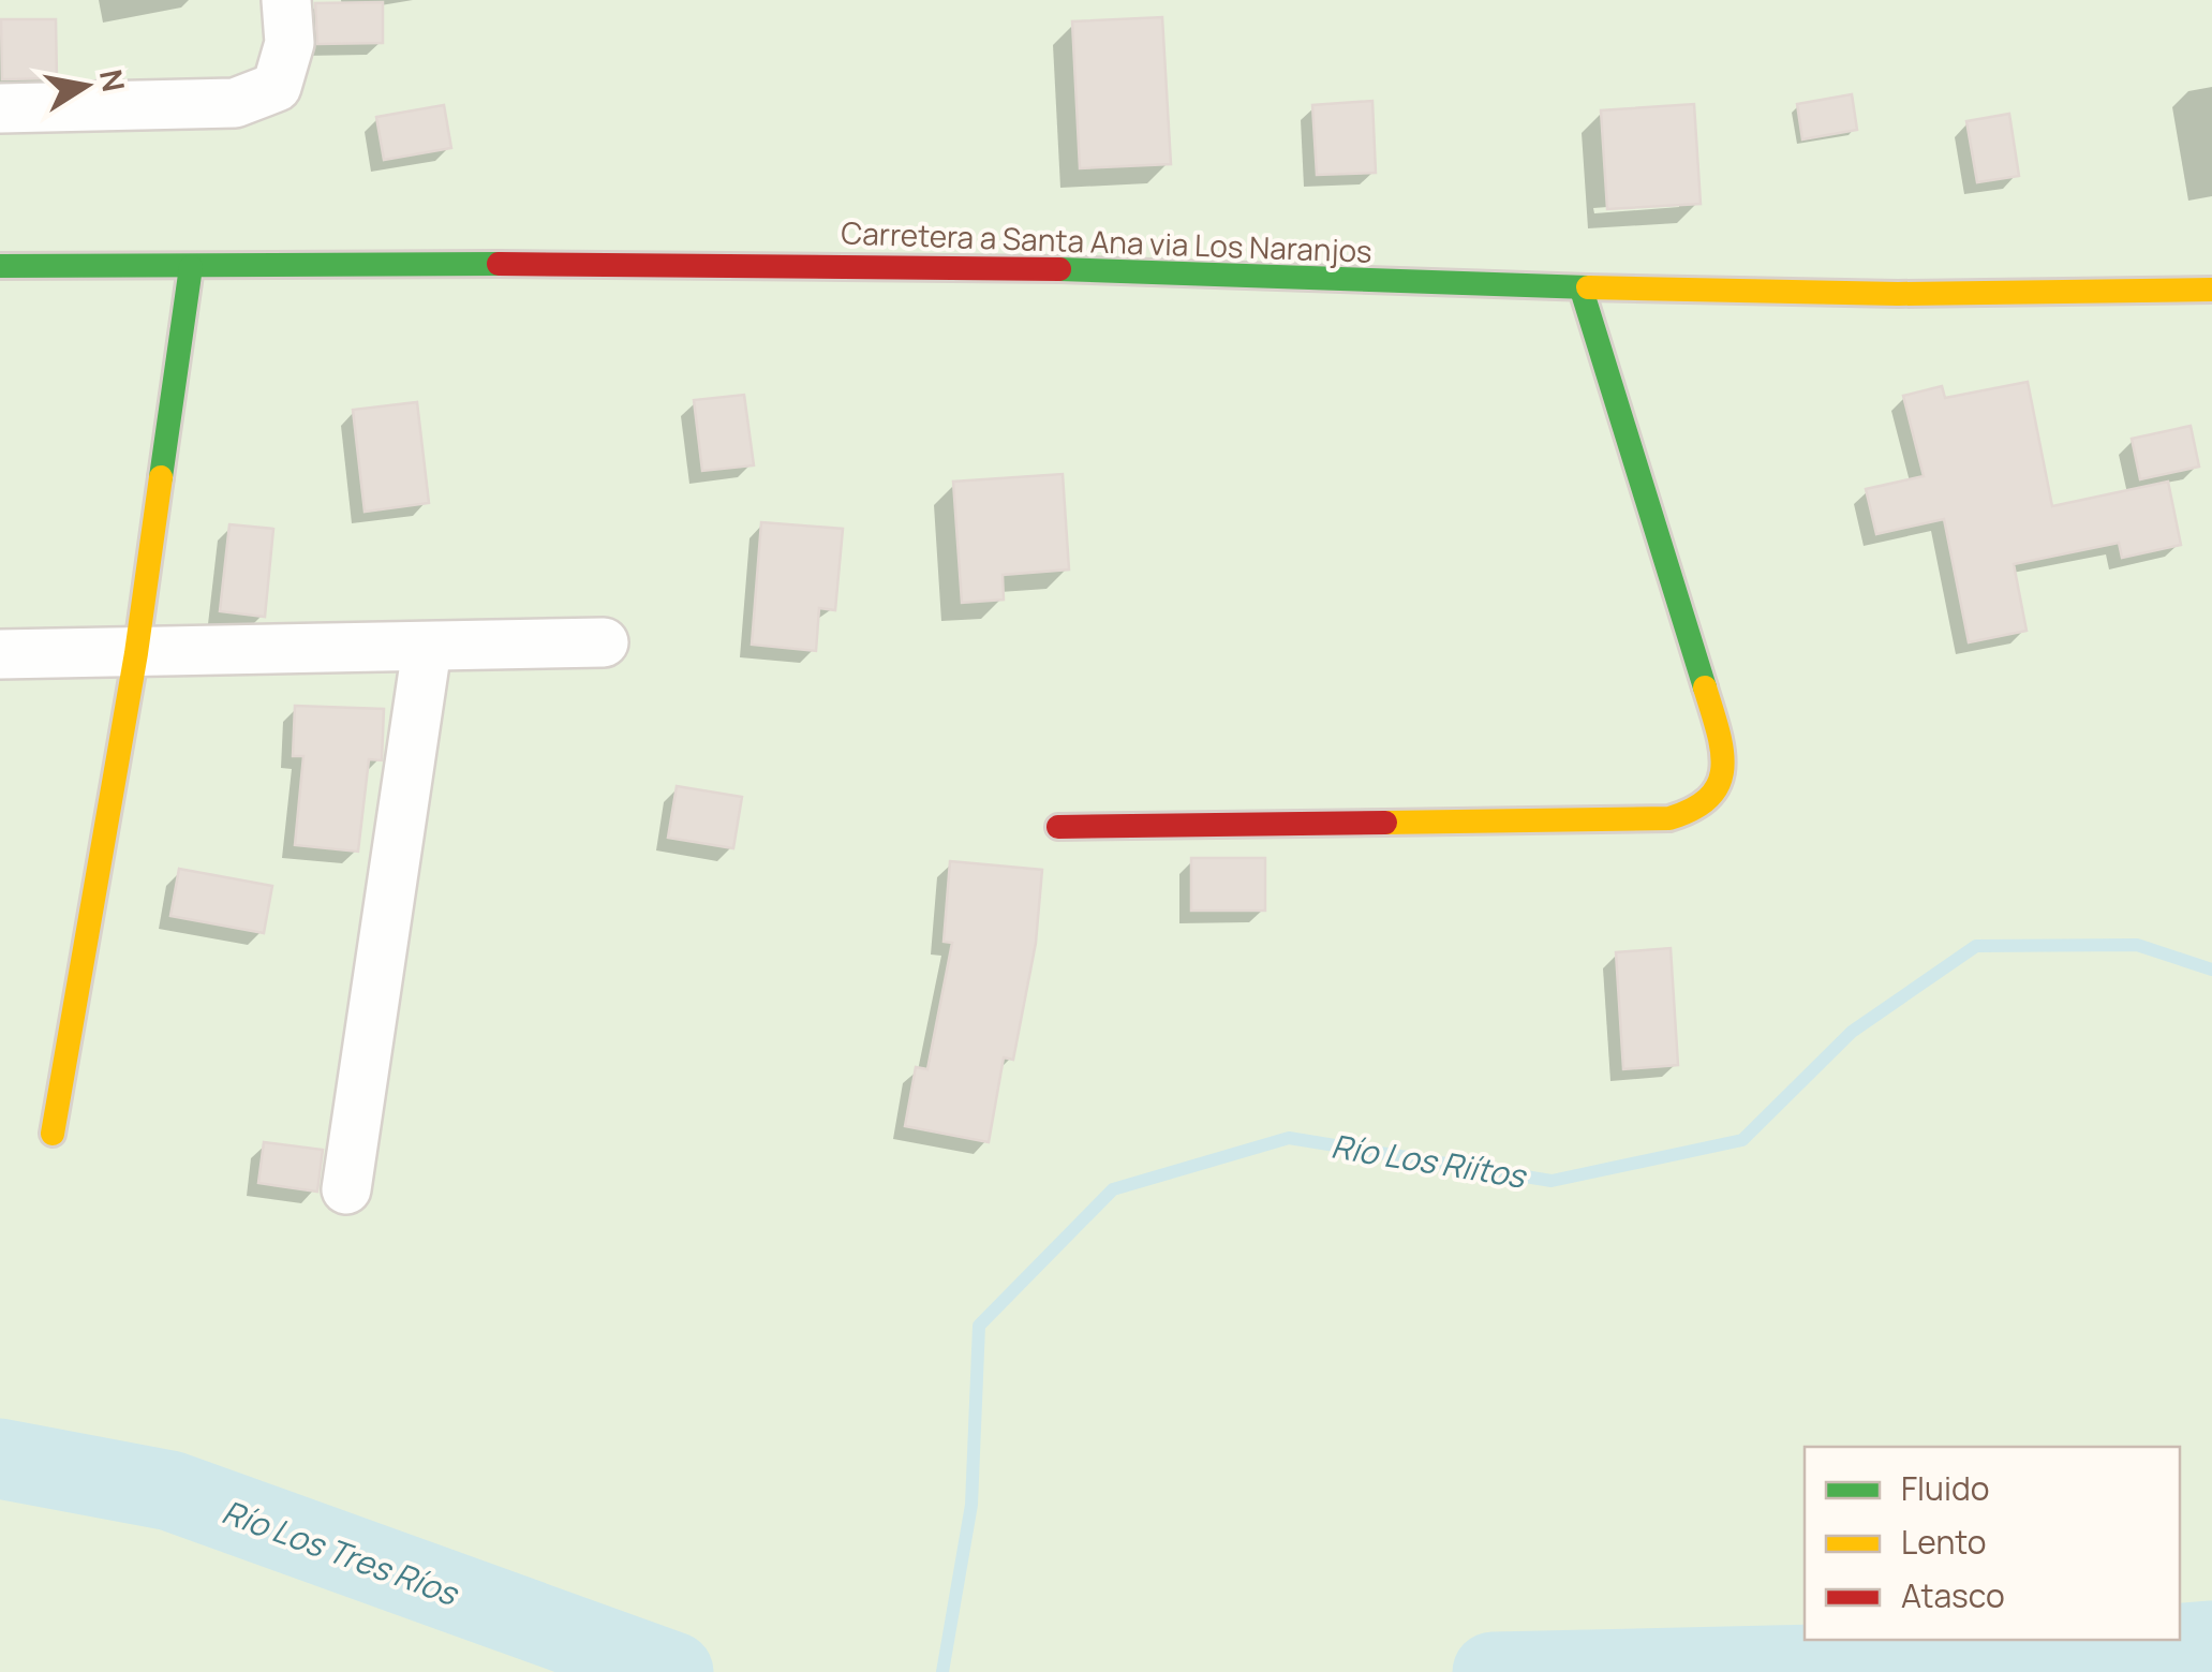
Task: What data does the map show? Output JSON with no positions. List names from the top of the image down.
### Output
{
  "streets": {
    "main road": ["Carretera a Santa Ana via Los Naranjos"]
  },
  "water": ["Río Los Riítos", "Río Los Tres Ríos"],
  "legend": ["Fluido", "Lento", "Atasco"],
  "north": "right"
}
